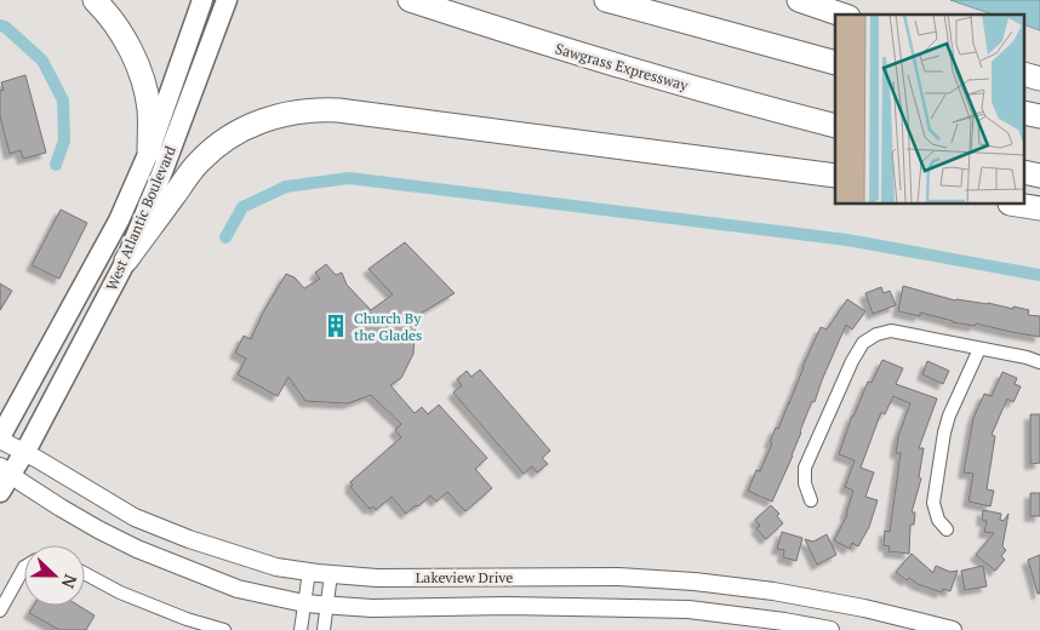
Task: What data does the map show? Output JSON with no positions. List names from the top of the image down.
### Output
{
  "streets": {
    "highway": ["Sawgrass Expressway"],
    "main road": ["West Atlantic Boulevard"],
    "street": ["Lakeview Drive"]
  },
  "crossings": [
    ["West Atlantic Boulevard", "Lakeview Drive"]
  ],
  "places": {
    "building": ["Church By the Glades"]
  },
  "north": "right"
}
